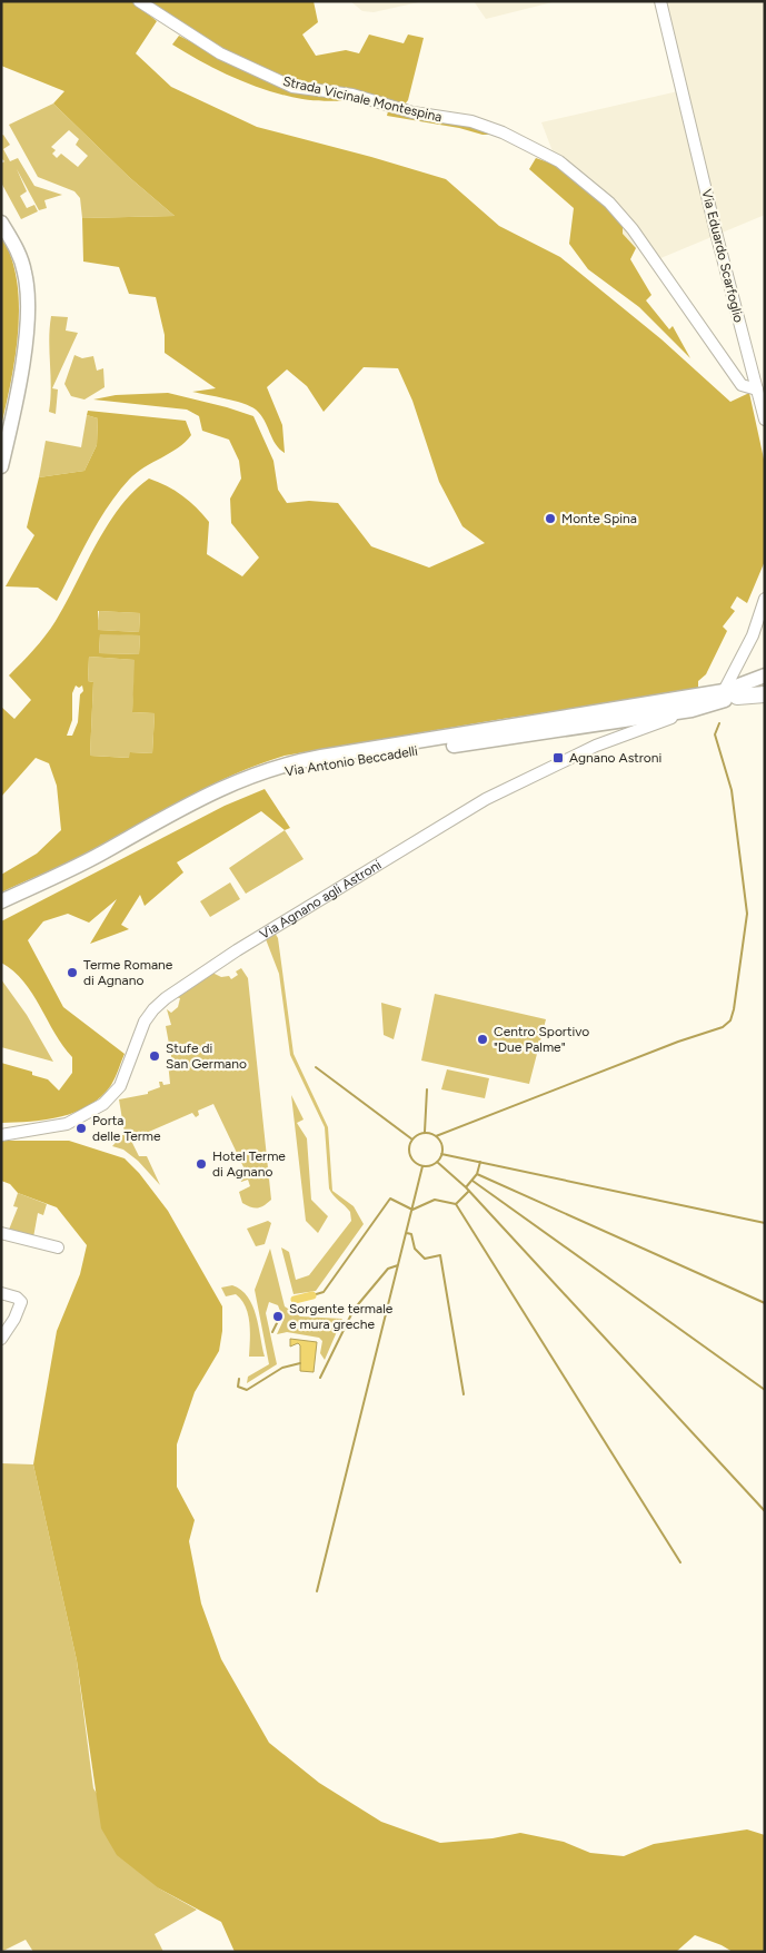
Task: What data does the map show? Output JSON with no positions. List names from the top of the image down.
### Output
{
  "streets": {
    "main road": ["Via Antonio Beccadelli"],
    "street": ["Strada Vicinale Montespina", "Via Eduardo Scarfoglio", "Via Agnano agli Astroni"]
  },
  "crossings": [
    ["Strada Vicinale Montespina", "Via Eduardo Scarfoglio"],
    ["Via Antonio Beccadelli", "Via Agnano agli Astroni"]
  ],
  "places": {
    "other": [
      "Monte Spina",
      "Terme Romane di Agnano",
      "Centro Sportivo \"Due Palme\"",
      "Stufe di San Germano",
      "Porta delle Terme",
      "Hotel Terme di Agnano",
      "Sorgente termale e mura greche"
    ],
    "transit": ["Agnano Astroni"]
  }
}
